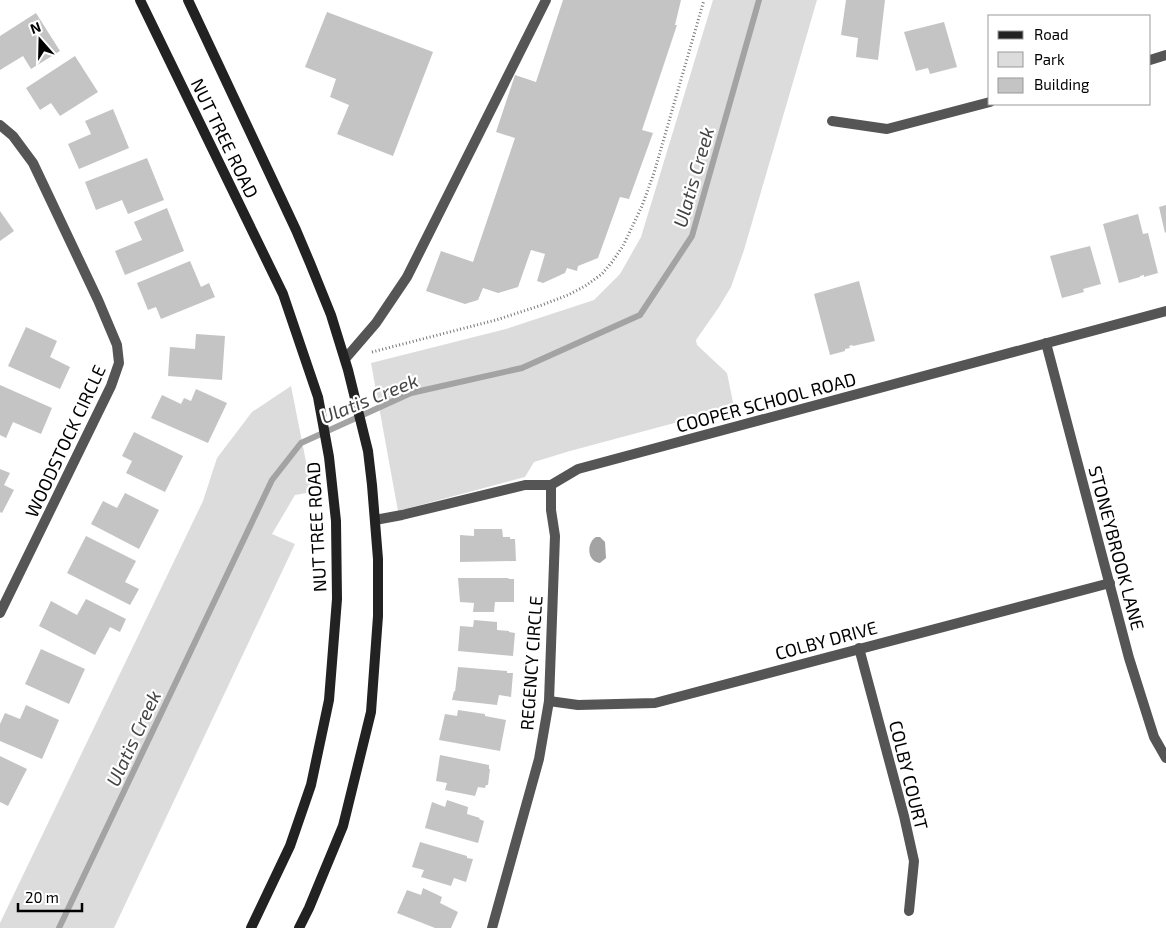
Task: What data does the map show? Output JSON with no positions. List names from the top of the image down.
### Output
{
  "streets": {
    "main road": ["NUT TREE ROAD"],
    "street": [
      "COOPER SCHOOL ROAD",
      "WOODSTOCK CIRCLE",
      "STONEYBROOK LANE",
      "COLBY DRIVE",
      "REGENCY CIRCLE",
      "COLBY COURT"
    ]
  },
  "crossings": [
    ["NUT TREE ROAD", "COOPER SCHOOL ROAD"],
    ["COOPER SCHOOL ROAD", "STONEYBROOK LANE"],
    ["COOPER SCHOOL ROAD", "REGENCY CIRCLE"],
    ["STONEYBROOK LANE", "COLBY DRIVE"],
    ["COLBY DRIVE", "REGENCY CIRCLE"],
    ["COLBY DRIVE", "COLBY COURT"]
  ],
  "water": ["Ulatis Creek"],
  "legend": ["Road", "Park", "Building"],
  "scale_bar": "20 m",
  "north": "top"
}
